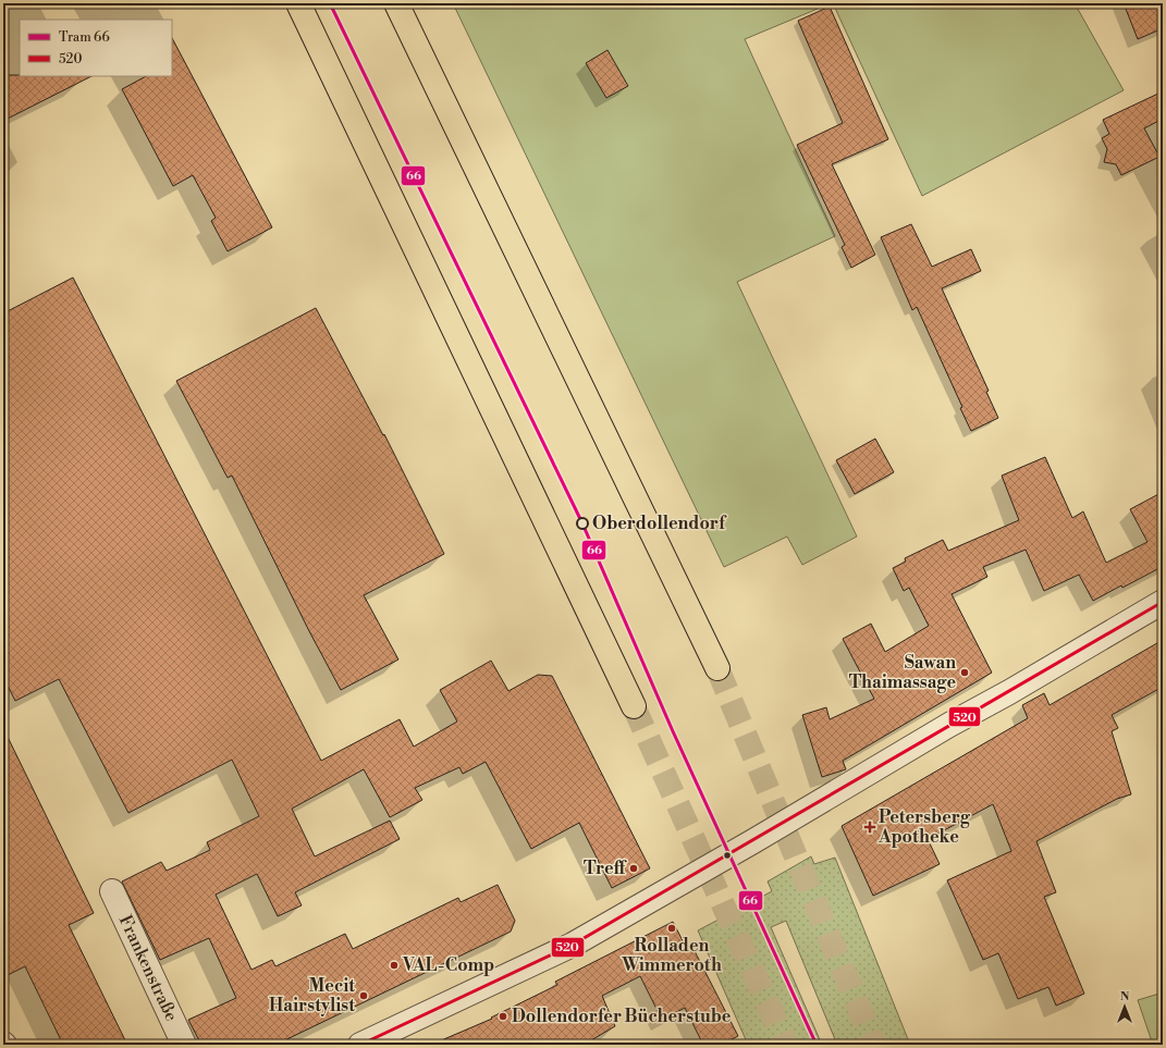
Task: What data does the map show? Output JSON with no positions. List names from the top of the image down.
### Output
{
  "streets": {
    "street": ["Frankenstraße"]
  },
  "places": {
    "other": [
      "Oberdollendorf",
      "Sawan Thaimassage",
      "Treff",
      "Rolladen Wimmeroth",
      "VAL-Comp",
      "Mecit Hairstylist",
      "Dollendorfer Bücherstube"
    ],
    "health": ["Petersberg Apotheke"]
  },
  "lines": ["tram line 66", "transit line 520"],
  "legend": ["Tram 66", "520"],
  "north": "top"
}
